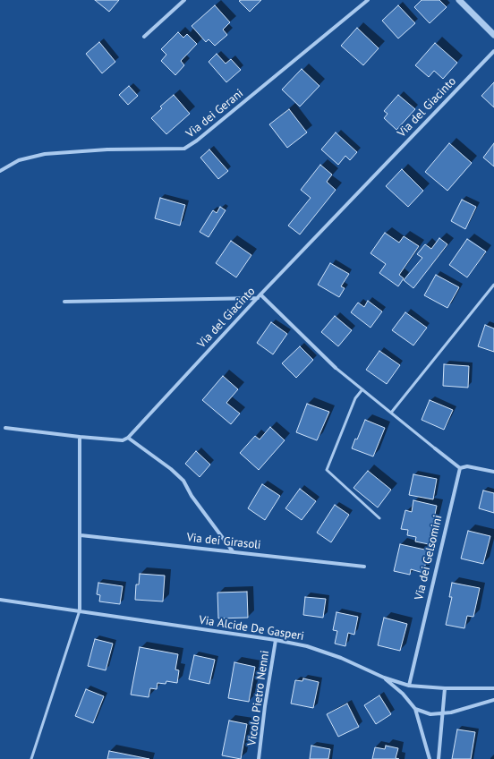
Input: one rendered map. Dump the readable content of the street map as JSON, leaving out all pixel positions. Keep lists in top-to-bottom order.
{
  "streets": {
    "street": [
      "Via del Giacinto",
      "Via dei Gerani",
      "Via dei Girasoli",
      "Via dei Gelsomini",
      "Via Alcide De Gasperi",
      "Vicolo Pietro Nenni"
    ]
  },
  "crossings": [
    ["Via dei Gelsomini", "Via Alcide De Gasperi"],
    ["Via Alcide De Gasperi", "Vicolo Pietro Nenni"]
  ]
}
